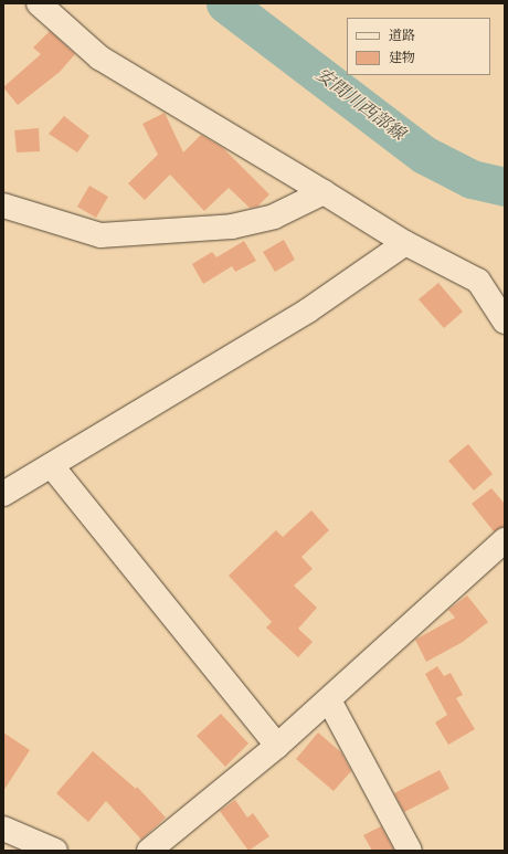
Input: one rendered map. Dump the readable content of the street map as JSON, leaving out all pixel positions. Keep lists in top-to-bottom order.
{
  "water": ["安間川西部線"],
  "legend": ["道路", "建物"]
}
